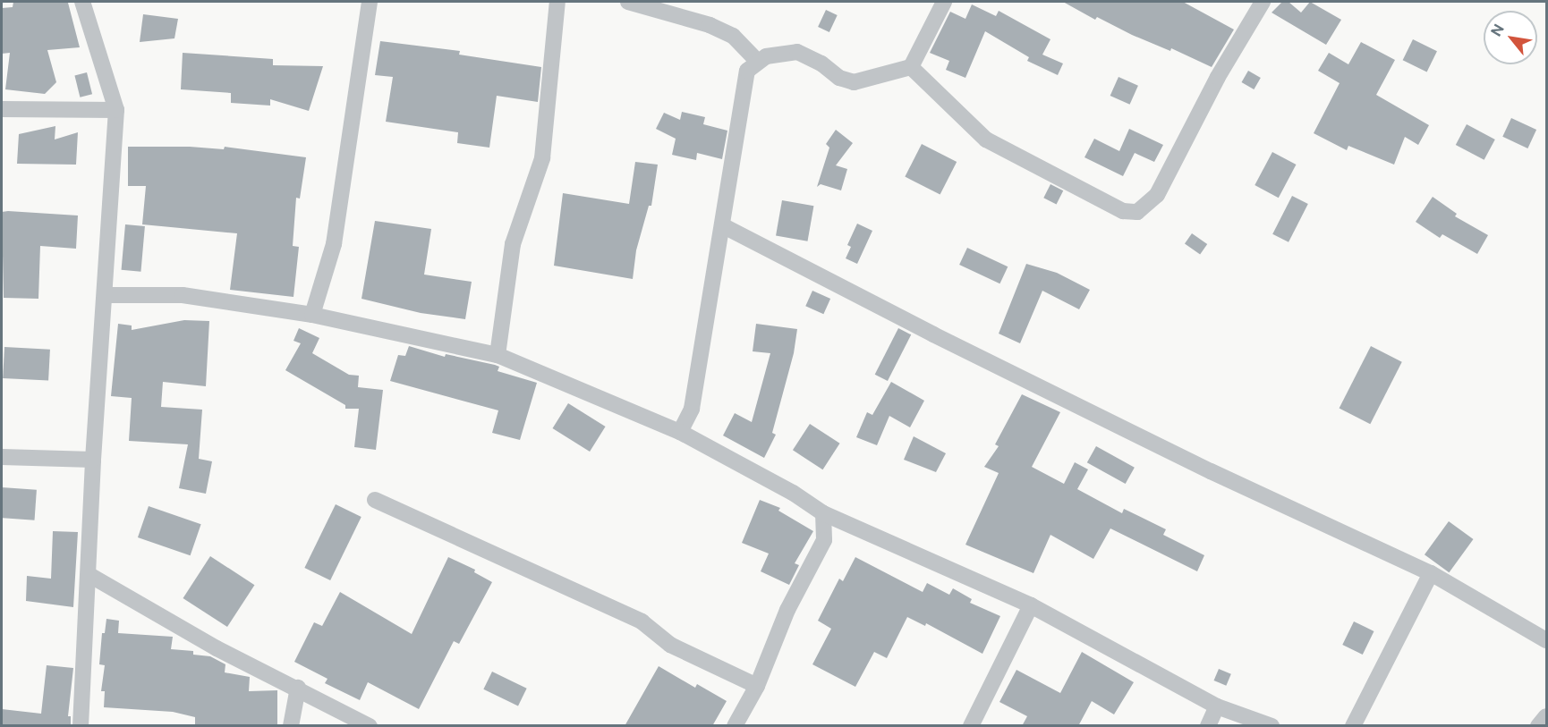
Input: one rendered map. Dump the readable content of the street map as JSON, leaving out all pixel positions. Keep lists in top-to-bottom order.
{
  "north": "top left"
}
